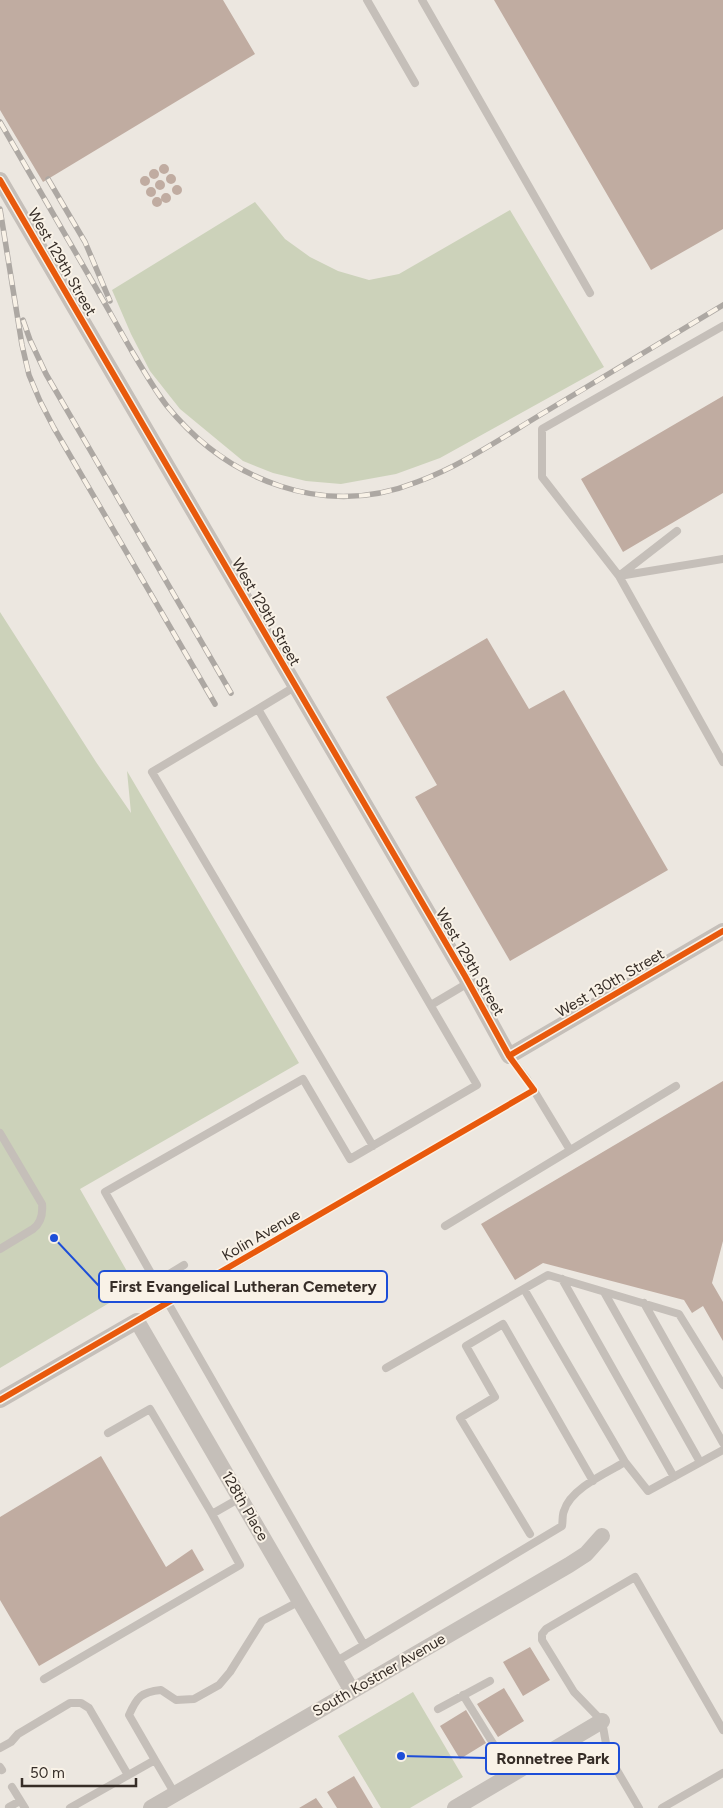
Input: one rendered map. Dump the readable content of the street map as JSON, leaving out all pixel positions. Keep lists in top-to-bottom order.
{
  "streets": {
    "street": [
      "West 129th Street",
      "West 130th Street",
      "Kolin Avenue",
      "128th Place",
      "South Kostner Avenue"
    ]
  },
  "crossings": [
    ["West 129th Street", "West 130th Street"],
    ["Kolin Avenue", "128th Place"],
    ["128th Place", "South Kostner Avenue"]
  ],
  "places": ["First Evangelical Lutheran Cemetery", "Ronnetree Park"],
  "scale_bar": "50 m"
}
